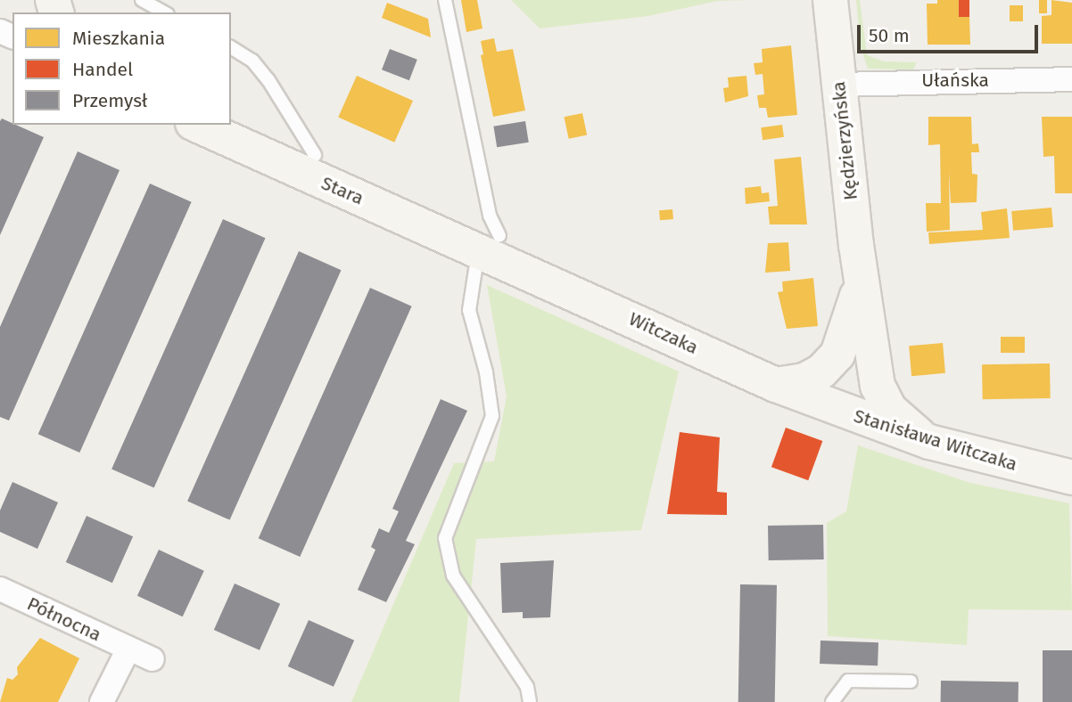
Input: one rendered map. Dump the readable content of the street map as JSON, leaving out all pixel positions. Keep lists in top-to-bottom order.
{
  "streets": {
    "street": [
      "Ułańska",
      "Kędzierzyńska",
      "Stara",
      "Witczaka",
      "Stanisława Witczaka",
      "Północna"
    ]
  },
  "crossings": [
    ["Ułańska", "Kędzierzyńska"],
    ["Kędzierzyńska", "Witczaka"],
    ["Kędzierzyńska", "Stanisława Witczaka"],
    ["Stara", "Witczaka"],
    ["Witczaka", "Stanisława Witczaka"]
  ],
  "legend": ["Mieszkania", "Handel", "Przemysł"],
  "scale_bar": "50 m"
}
